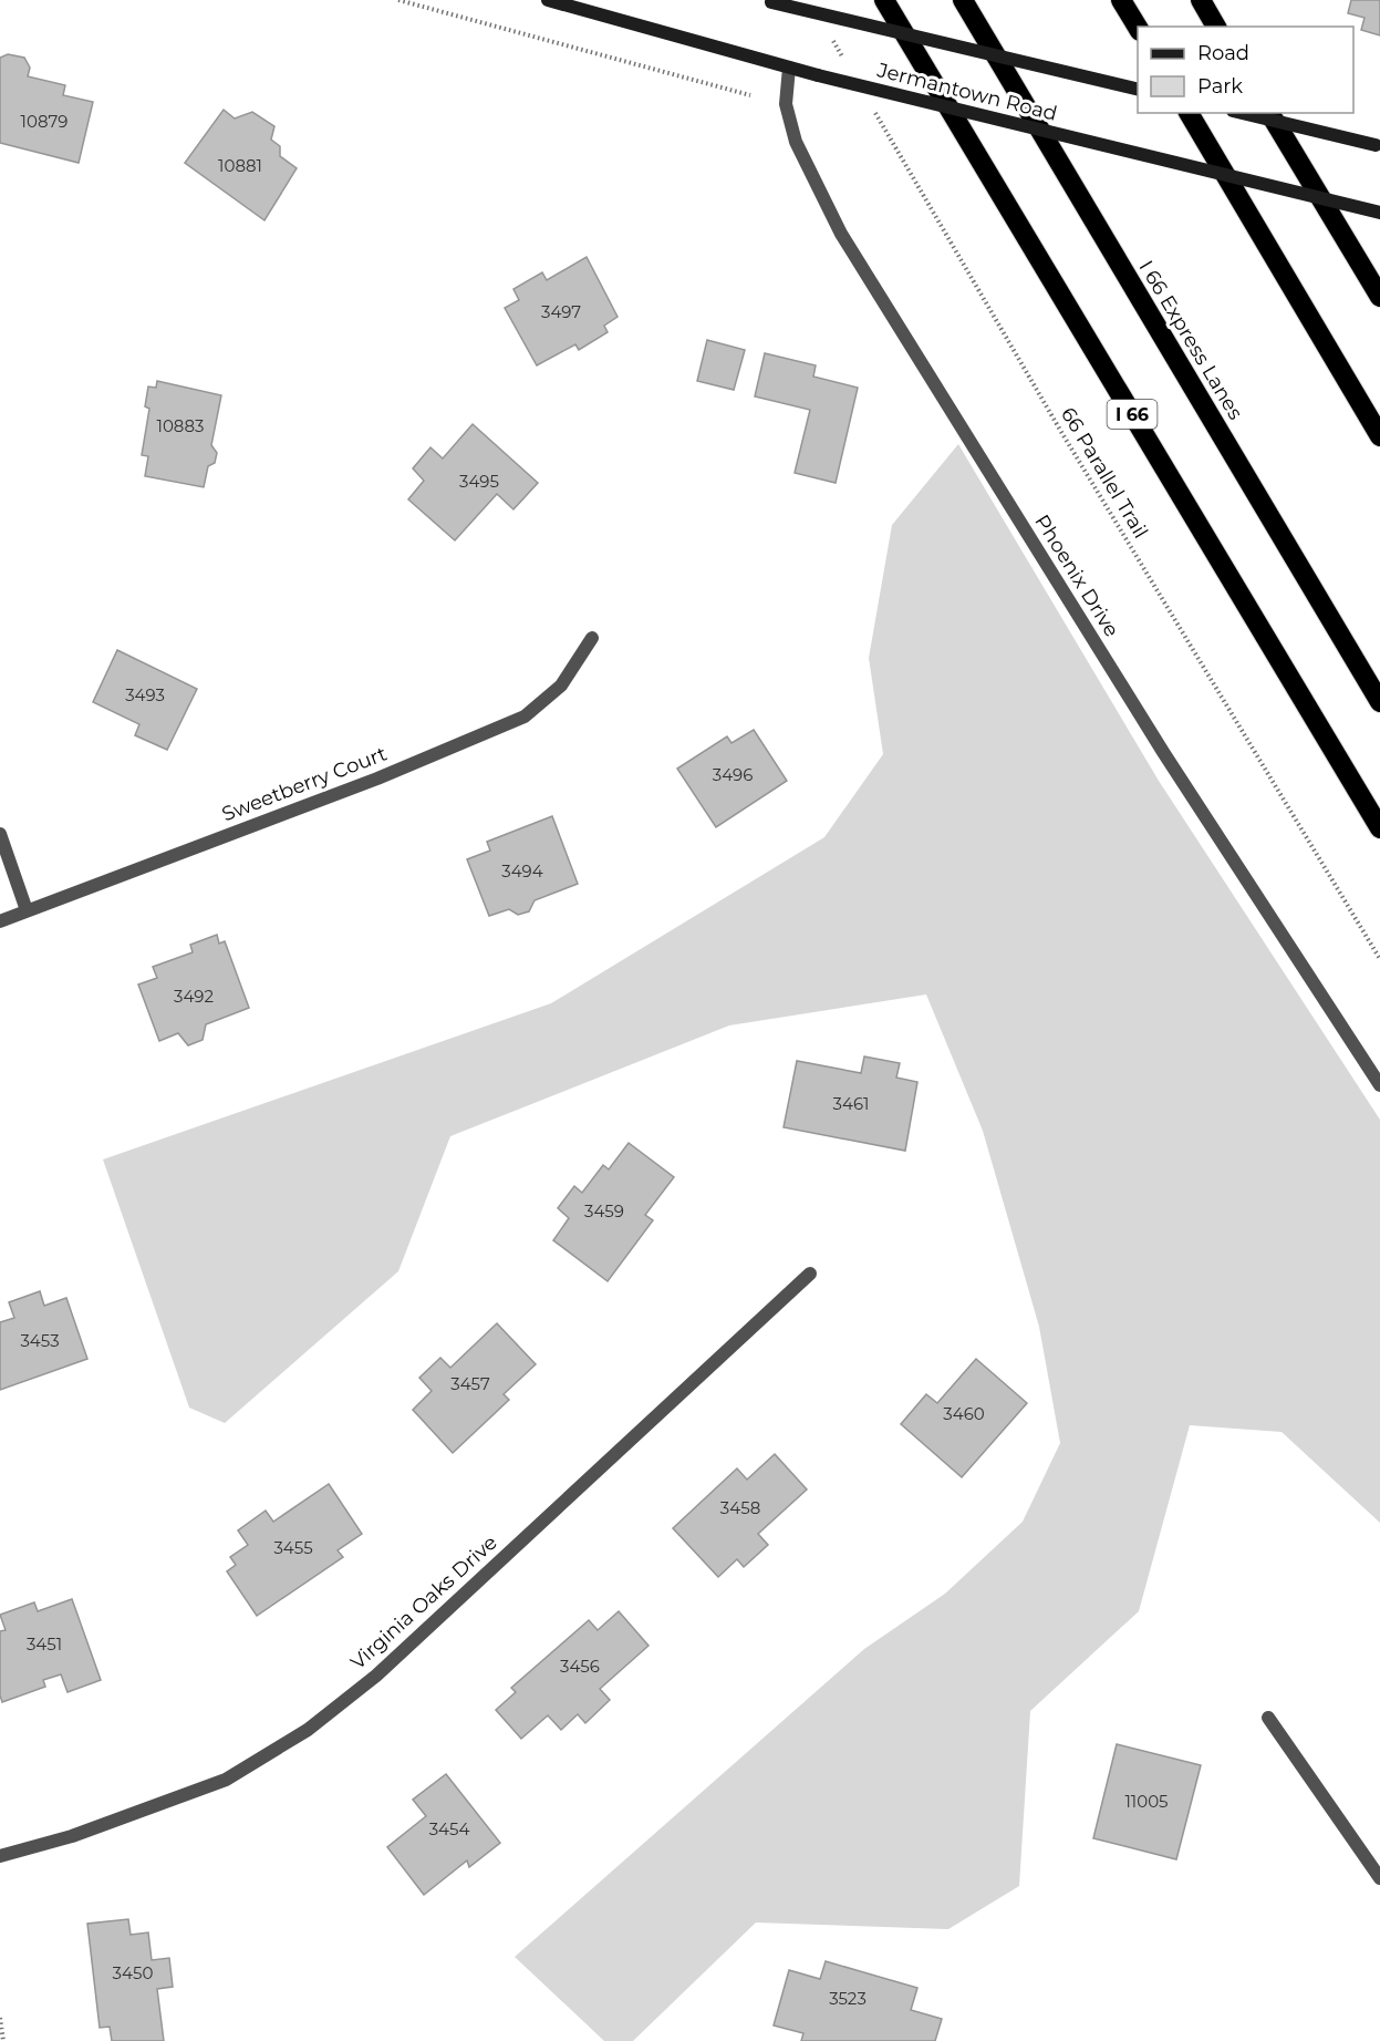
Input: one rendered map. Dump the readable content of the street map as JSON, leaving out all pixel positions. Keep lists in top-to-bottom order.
{
  "streets": {
    "highway": ["I 66 Express Lanes", "I 66"],
    "main road": ["Jermantown Road"],
    "street": ["Phoenix Drive", "Sweetberry Court", "Virginia Oaks Drive"],
    "path": ["66 Parallel Trail"]
  },
  "crossings": [
    ["Jermantown Road", "Phoenix Drive"]
  ],
  "house_numbers": [
    "10879",
    "10881",
    "3497",
    "10883",
    "3495",
    "3493",
    "3496",
    "3494",
    "3492",
    "3461",
    "3459",
    "3453",
    "3457",
    "3460",
    "3458",
    "3455",
    "3451",
    "3456",
    "11005",
    "3454",
    "3450",
    "3523"
  ],
  "legend": ["Road", "Park"]
}
